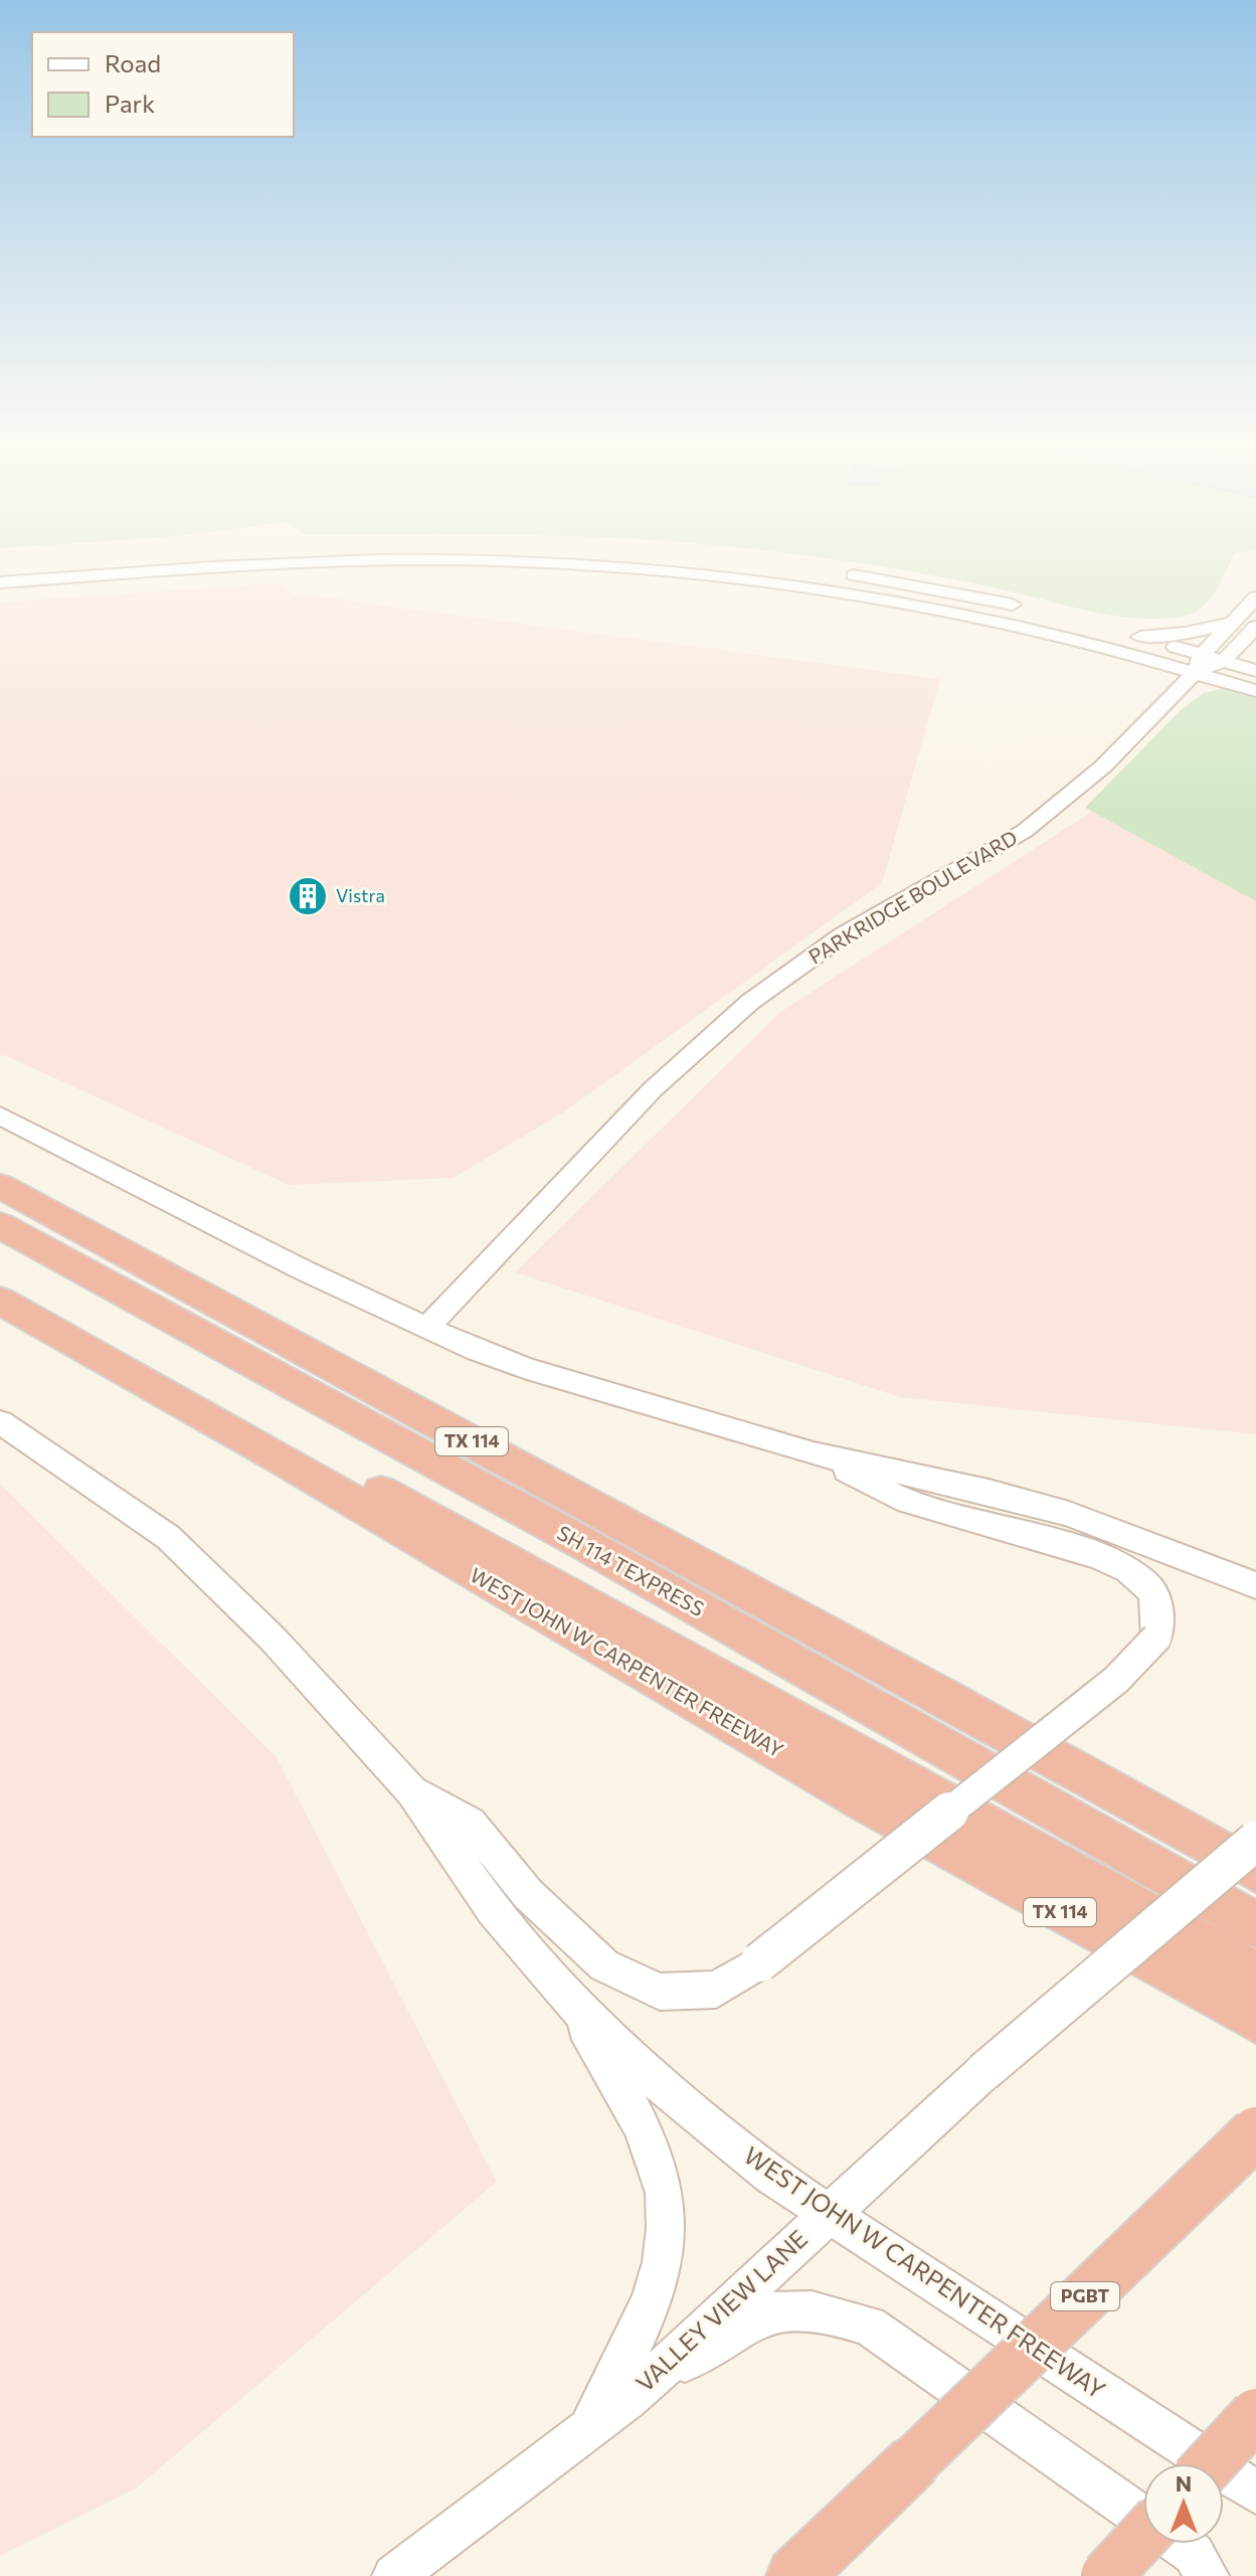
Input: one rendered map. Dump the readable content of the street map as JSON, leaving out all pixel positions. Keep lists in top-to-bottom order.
{
  "streets": {
    "highway": [
      "TX 114",
      "SH 114 TEXPRESS",
      "WEST JOHN W CARPENTER FREEWAY",
      "PGBT"
    ],
    "main road": ["PARKRIDGE BOULEVARD", "VALLEY VIEW LANE"]
  },
  "crossings": [
    ["WEST JOHN W CARPENTER FREEWAY", "VALLEY VIEW LANE"]
  ],
  "places": {
    "building": ["Vistra"]
  },
  "legend": ["Road", "Park"],
  "north": "top"
}
